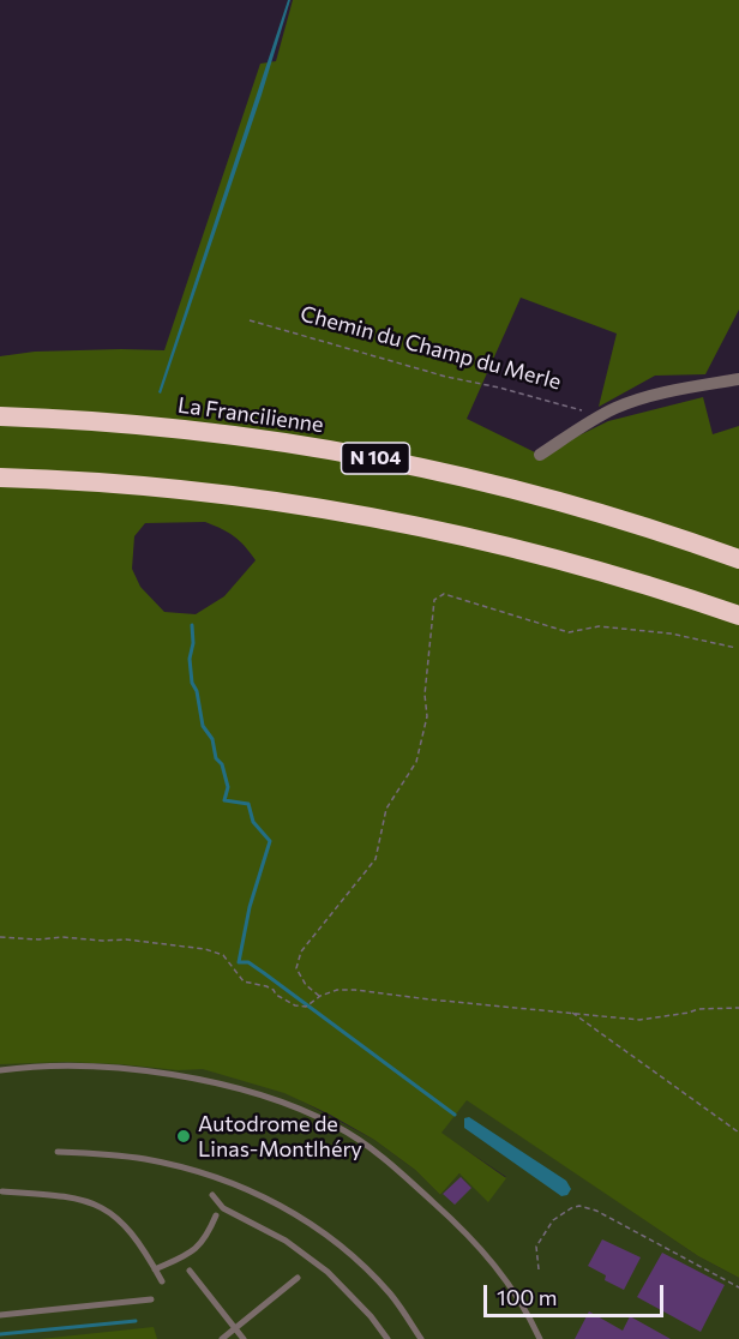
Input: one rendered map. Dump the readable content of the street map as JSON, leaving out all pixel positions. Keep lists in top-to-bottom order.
{
  "streets": {
    "highway": ["La Francilienne", "N 104"],
    "path": ["Chemin du Champ du Merle"]
  },
  "places": ["Autodrome de Linas-Montlhéry"],
  "scale_bar": "100 m"
}
